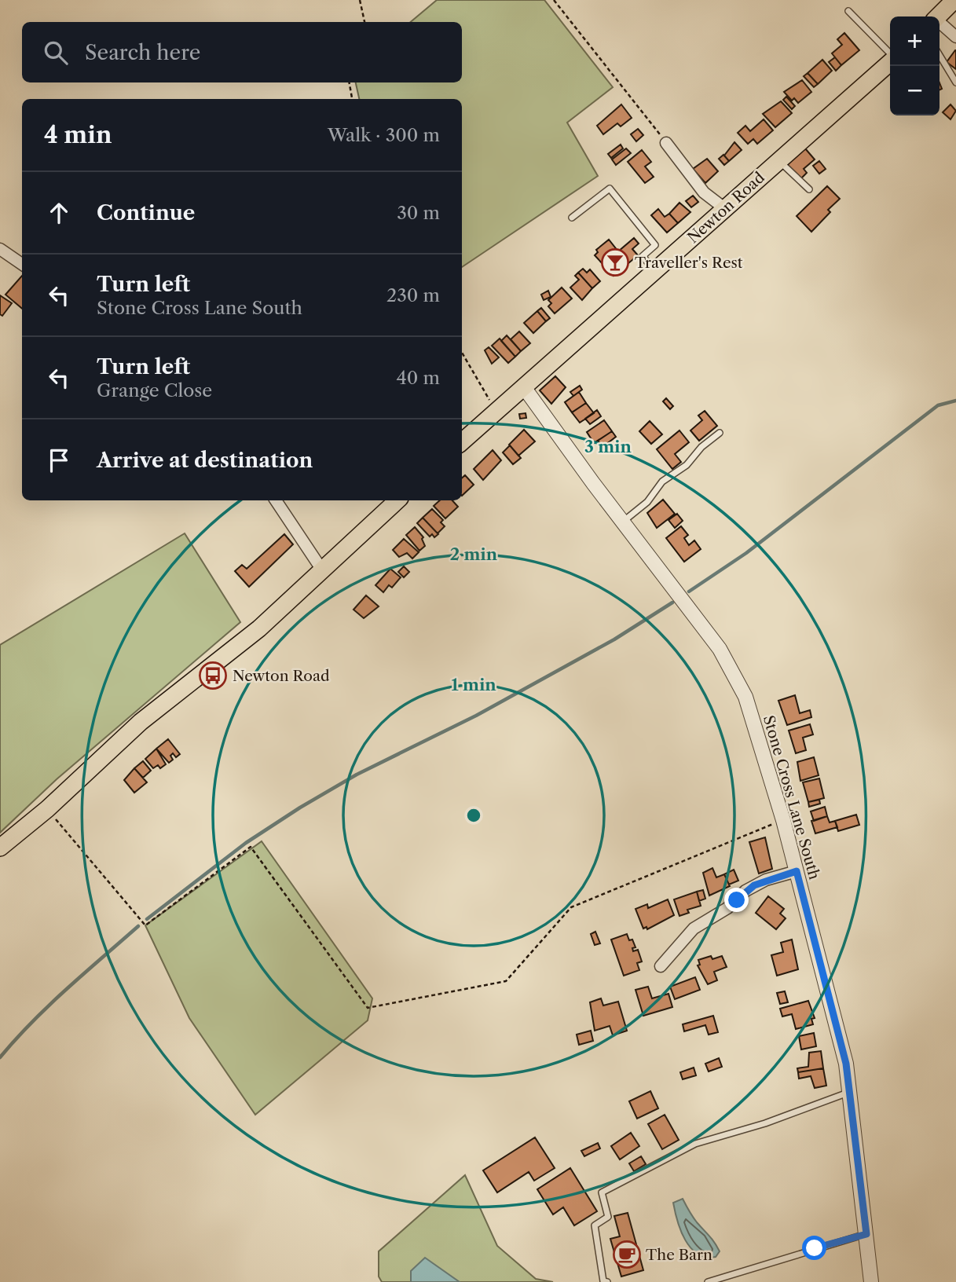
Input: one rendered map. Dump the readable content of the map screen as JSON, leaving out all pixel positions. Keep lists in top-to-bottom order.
{
  "streets": {
    "main road": ["Newton Road"],
    "street": ["Stone Cross Lane South"]
  },
  "crossings": [
    ["Newton Road", "Stone Cross Lane South"]
  ],
  "places": {
    "bar": ["Traveller's Rest"],
    "bus stop": ["Newton Road"],
    "cafe": ["The Barn"]
  },
  "page": {
    "map_buttons": ["+", "−"],
    "search": "Search here",
    "heading": ["4 min", "Walk · 300 m"],
    "list": [
      ["Continue", "30 m"],
      ["Turn left", "Stone Cross Lane South", "230 m"],
      ["Turn left", "Grange Close", "40 m"],
      "Arrive at destination"
    ]
  },
  "rings": ["3 min", "2 min", "1 min"]
}
